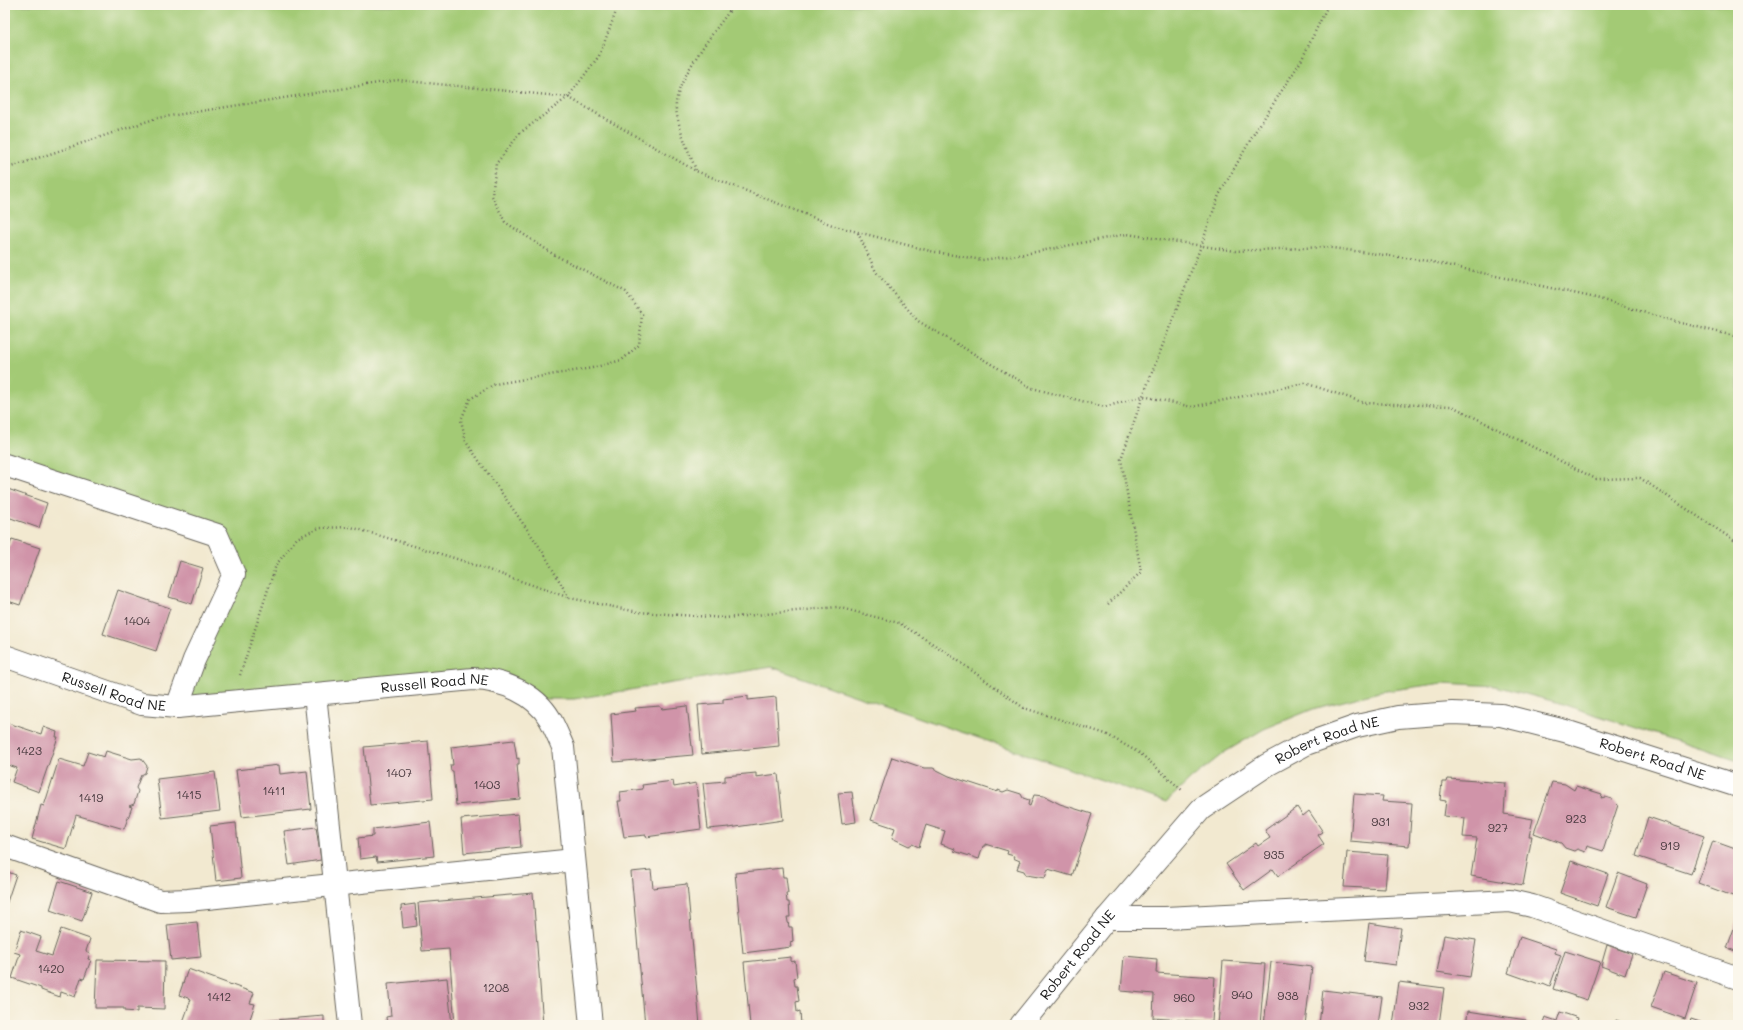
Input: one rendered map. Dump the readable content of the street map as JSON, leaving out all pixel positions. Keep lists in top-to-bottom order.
{
  "streets": {
    "street": ["Russell Road NE", "Robert Road NE"]
  },
  "house_numbers": [
    "1404",
    "1423",
    "1407",
    "1403",
    "1411",
    "1415",
    "1419",
    "923",
    "931",
    "927",
    "919",
    "935",
    "1420",
    "1208",
    "940",
    "938",
    "1412",
    "960",
    "932"
  ]
}
